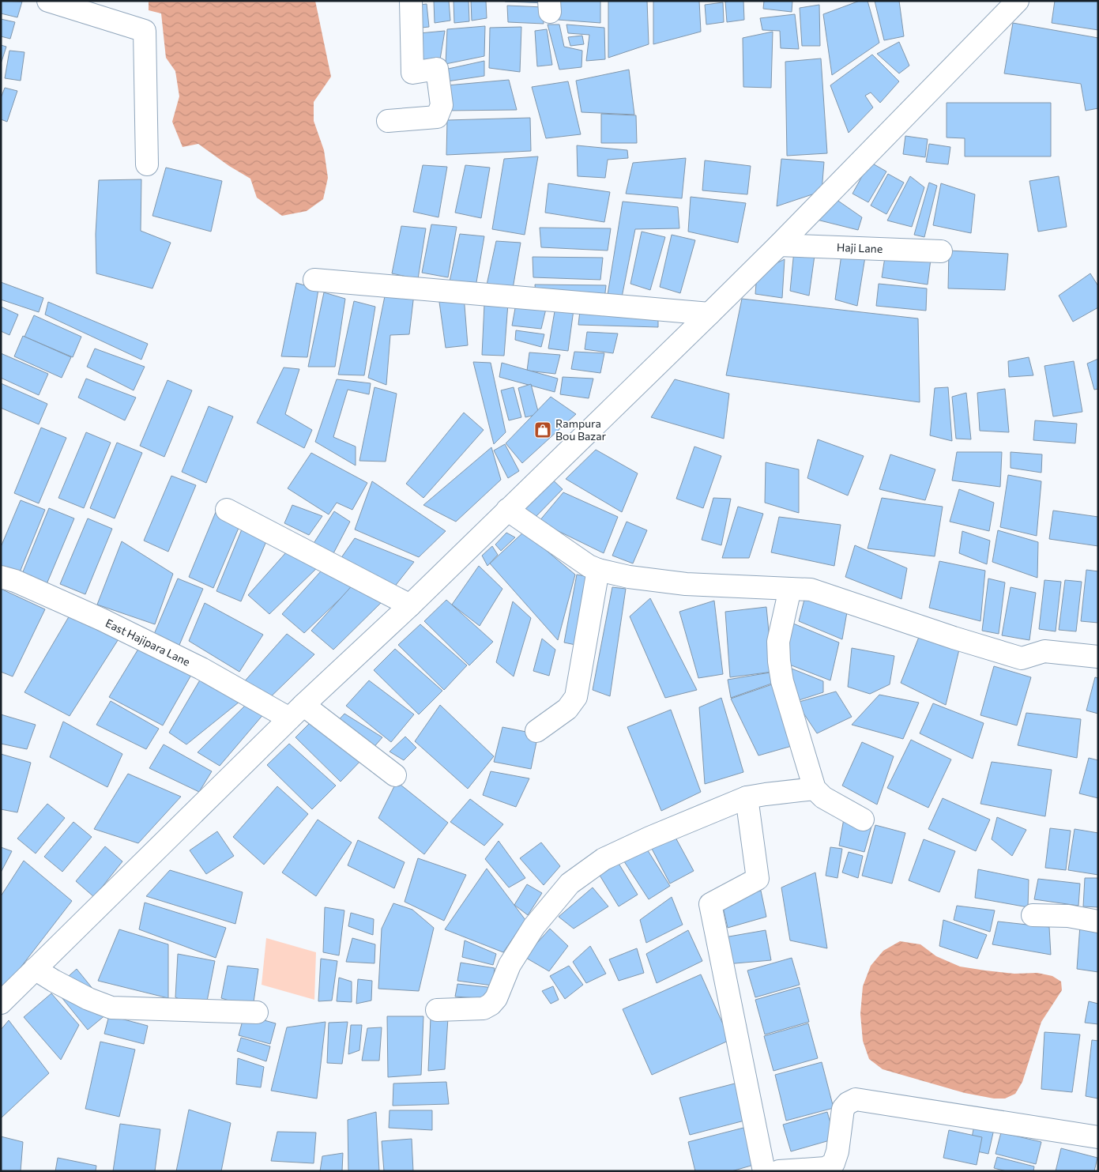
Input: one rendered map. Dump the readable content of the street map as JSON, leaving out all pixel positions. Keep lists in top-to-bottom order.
{
  "streets": {
    "street": ["Haji Lane", "East Hajipara Lane"]
  },
  "places": {
    "shop": ["Rampura Bou Bazar"]
  }
}
